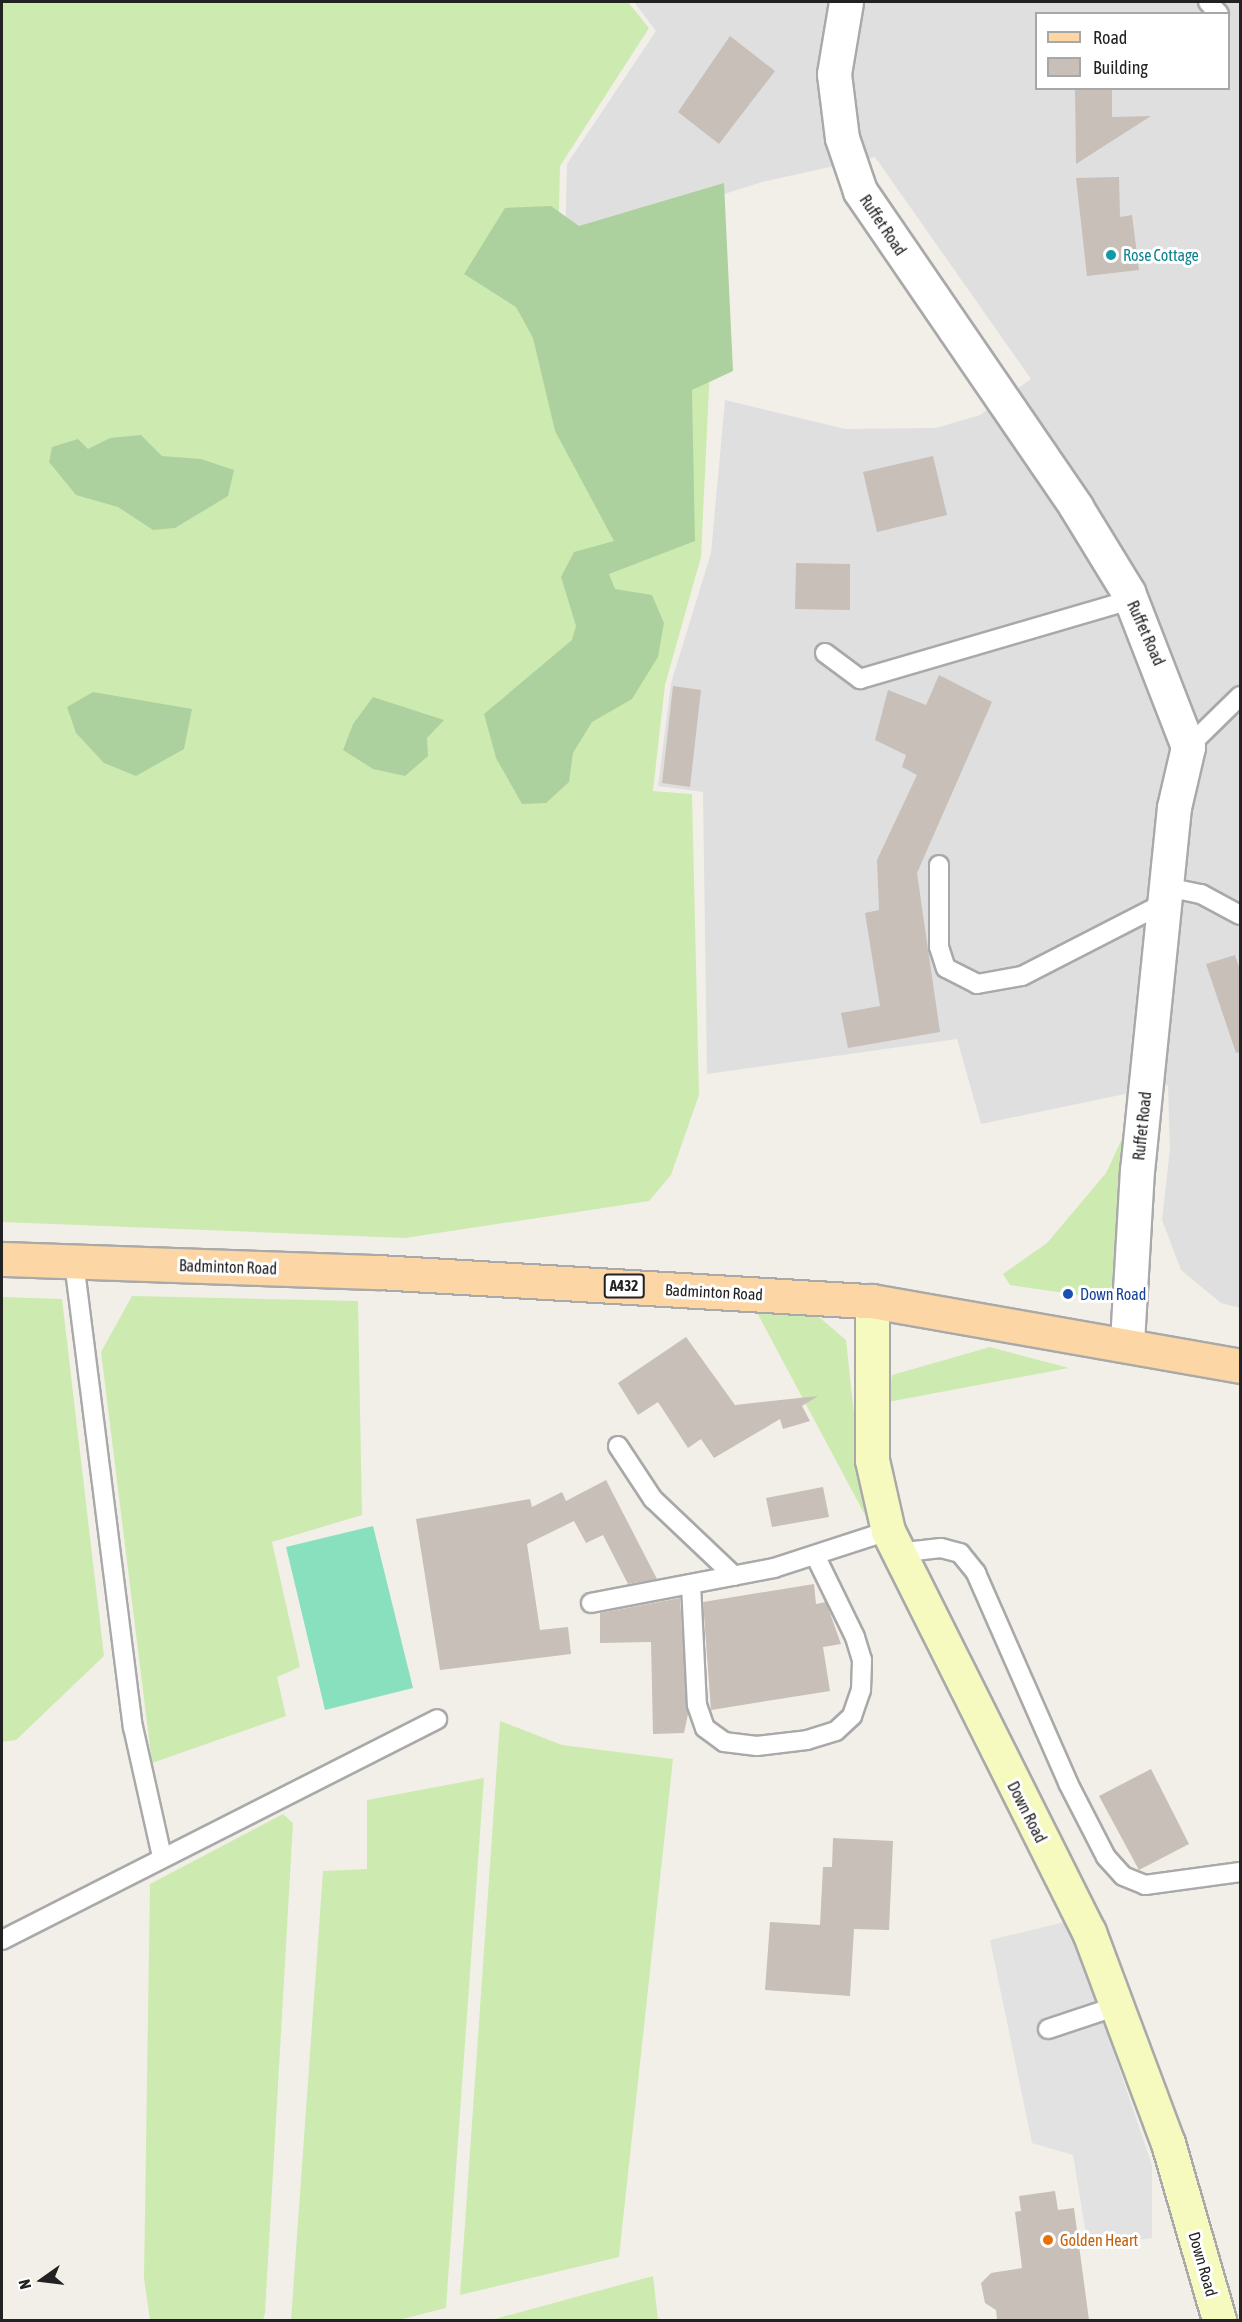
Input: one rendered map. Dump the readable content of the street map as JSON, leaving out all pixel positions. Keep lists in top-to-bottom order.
{
  "streets": {
    "main road": ["Badminton Road", "A432"],
    "street": ["Ruffet Road", "Down Road"]
  },
  "crossings": [
    ["Ruffet Road", "Badminton Road"],
    ["Badminton Road", "Down Road"]
  ],
  "places": ["Rose Cottage", "Down Road", "Golden Heart"],
  "legend": ["Road", "Building"],
  "north": "left"
}
